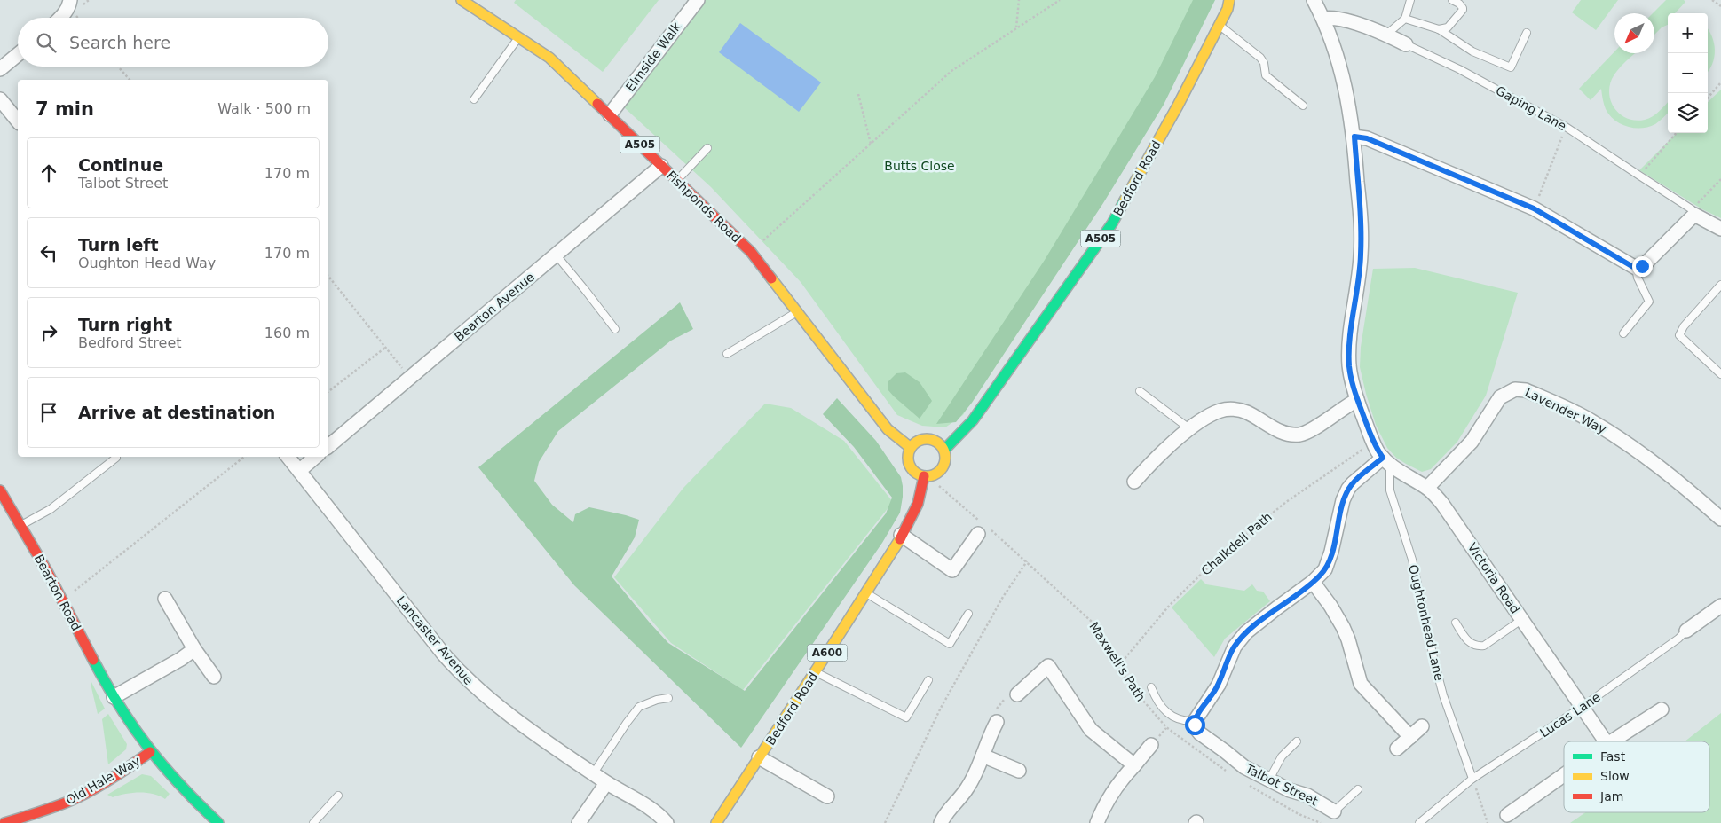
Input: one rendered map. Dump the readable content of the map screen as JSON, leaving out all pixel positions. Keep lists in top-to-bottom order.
{
  "streets": {
    "main road": [
      "A505",
      "Bedford Road",
      "Fishponds Road",
      "Bearton Road",
      "A600",
      "Old Hale Way"
    ],
    "street": [
      "Elmside Walk",
      "Gaping Lane",
      "Bearton Avenue",
      "Lavender Way",
      "Victoria Road",
      "Lancaster Avenue",
      "Lucas Lane",
      "Talbot Street"
    ],
    "lane": ["Oughtonhead Lane"],
    "path": ["Chalkdell Path", "Maxwell's Path"]
  },
  "crossings": [
    ["Elmside Walk", "Fishponds Road"],
    ["Bedford Road", "Fishponds Road"],
    ["Bedford Road", "Maxwell's Path"],
    ["Fishponds Road", "Bearton Avenue"],
    ["Fishponds Road", "Maxwell's Path"],
    ["Lavender Way", "Victoria Road"],
    ["Chalkdell Path", "Maxwell's Path"],
    ["Victoria Road", "Oughtonhead Lane"],
    ["Victoria Road", "Lucas Lane"],
    ["Bearton Road", "Old Hale Way"],
    ["Oughtonhead Lane", "Lucas Lane"]
  ],
  "parks": ["Butts Close"],
  "legend": ["Fast", "Slow", "Jam"],
  "north": "bottom left",
  "page": {
    "map_buttons": ["+", "−"],
    "search": "Search here",
    "heading": ["7 min", "Walk · 500 m"],
    "list": [
      ["Continue", "Talbot Street", "170 m"],
      ["Turn left", "Oughton Head Way", "170 m"],
      ["Turn right", "Bedford Street", "160 m"],
      "Arrive at destination"
    ]
  }
}
